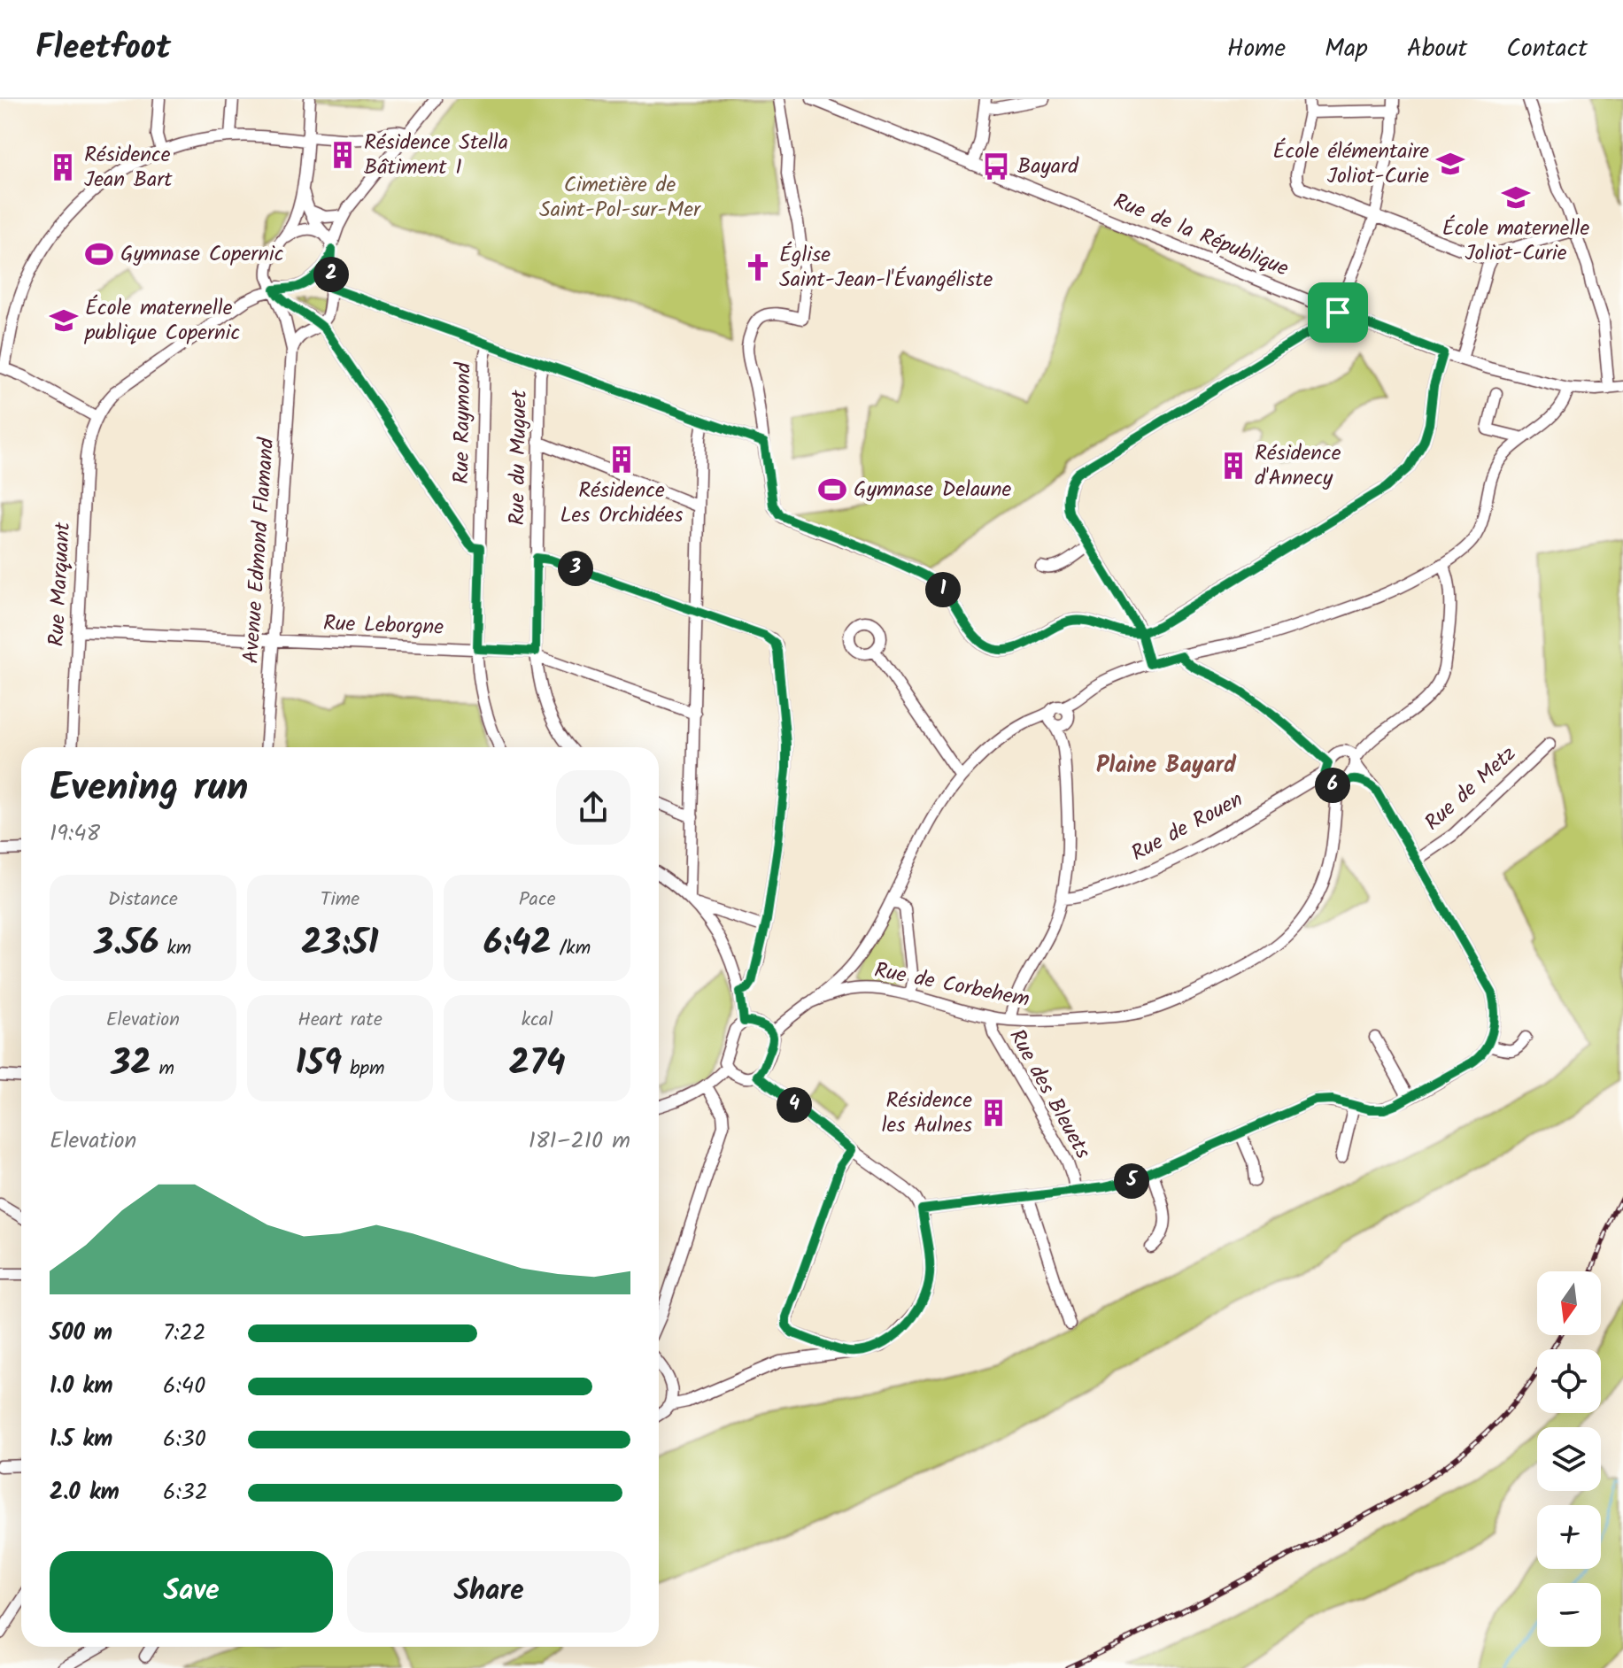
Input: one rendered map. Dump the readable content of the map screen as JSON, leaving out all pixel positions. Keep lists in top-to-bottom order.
{
  "streets": {
    "street": [
      "Rue de la République",
      "Rue Raymond",
      "Rue du Muguet",
      "Avenue Edmond Flamand",
      "Rue Marquant",
      "Rue Leborgne",
      "Rue de Metz",
      "Rue de Rouen",
      "Rue de Corbehem",
      "Rue des Bleuets"
    ]
  },
  "crossings": [
    ["Rue Raymond", "Rue Leborgne"],
    ["Rue du Muguet", "Rue Leborgne"],
    ["Avenue Edmond Flamand", "Rue Leborgne"],
    ["Rue Marquant", "Rue Leborgne"],
    ["Rue de Rouen", "Rue de Corbehem"],
    ["Rue de Corbehem", "Rue des Bleuets"]
  ],
  "districts": ["Plaine Bayard"],
  "parks": ["Cimetière de Saint-Pol-sur-Mer"],
  "places": {
    "building": [
      "Résidence Stella Bâtiment 1",
      "Résidence Jean Bart",
      "Résidence Les Orchidées",
      "Résidence d'Annecy",
      "Résidence les Aulnes"
    ],
    "school or university": ["École élémentaire Joliot-Curie", "École maternelle Joliot-Curie", "École maternelle publique Copernic"],
    "bus stop": ["Bayard"],
    "sports": ["Gymnase Copernic", "Gymnase Delaune"],
    "church": ["Église Saint-Jean-l'Évangéliste"]
  },
  "north": "bottom",
  "page": {
    "header": "Fleetfoot",
    "nav": [
      "Home",
      "Map",
      "About",
      "Contact"
    ],
    "pins": [
      "2",
      "3",
      "1",
      "6",
      "4",
      "5"
    ],
    "heading": ["Evening run", "19:48"],
    "stats": [
      ["Distance", "3.56 km"],
      ["Time", "23:51"],
      ["Pace", "6:42 /km"],
      ["Elevation", "32 m"],
      ["Heart rate", "159 bpm"],
      ["kcal", "274"]
    ],
    "chart": ["Elevation", "181–210 m"],
    "map_buttons": ["+", "−"],
    "list": [
      {
        "name": "500 m",
        "note": "7:22"
      },
      {
        "name": "1.0 km",
        "note": "6:40"
      },
      {
        "name": "1.5 km",
        "note": "6:30"
      },
      {
        "name": "2.0 km",
        "note": "6:32"
      }
    ],
    "buttons": ["Save", "Share"]
  }
}
